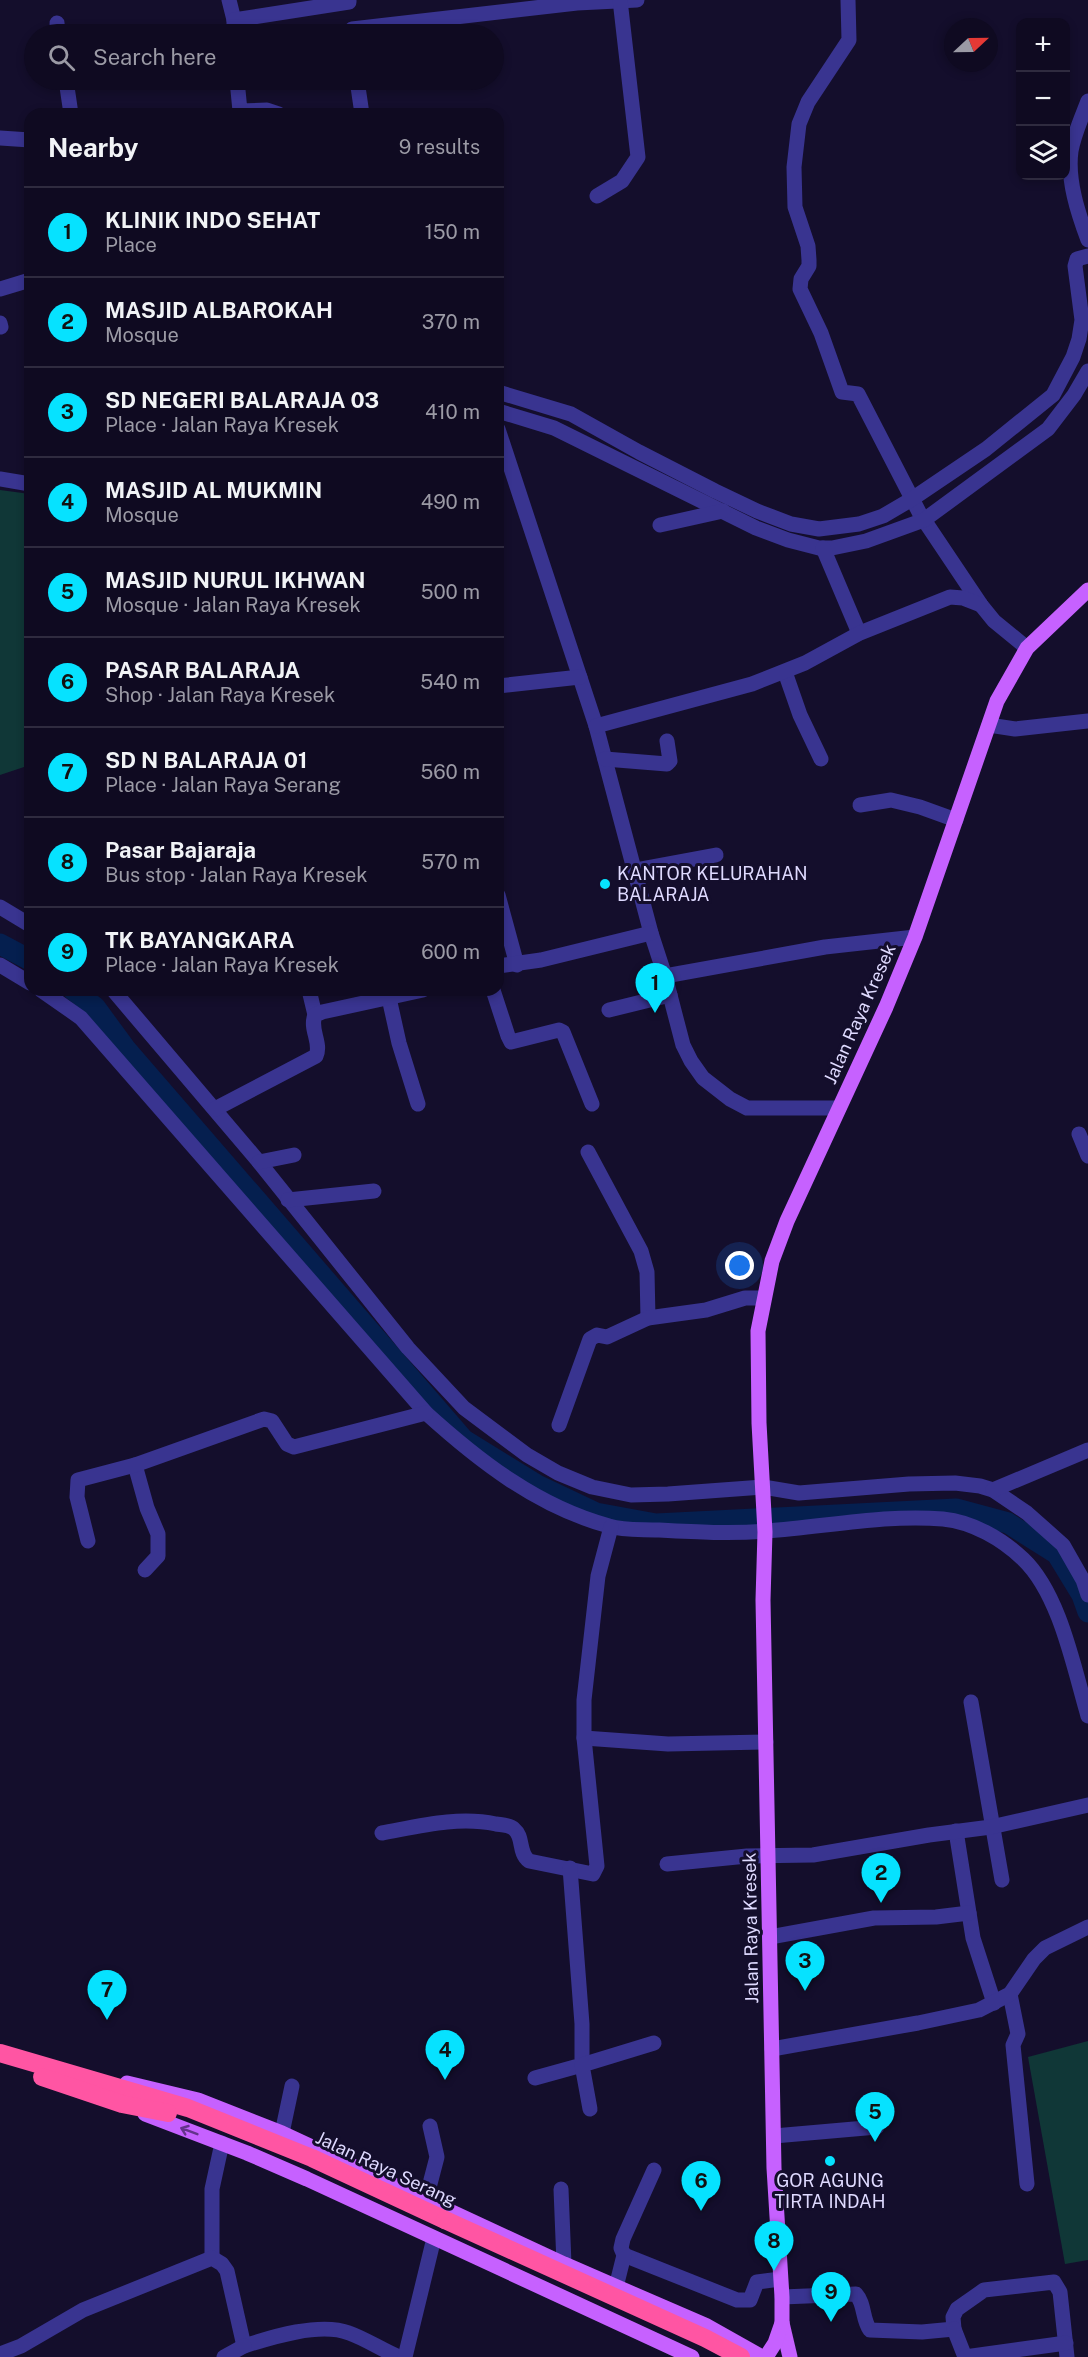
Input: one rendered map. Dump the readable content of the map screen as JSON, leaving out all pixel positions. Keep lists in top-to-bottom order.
{
  "streets": {
    "highway": ["Jalan Raya Serang"],
    "main road": ["Jalan Raya Kresek"]
  },
  "places": ["KANTOR KELURAHAN BALARAJA", "GOR AGUNG TIRTA INDAH"],
  "north": "right",
  "page": {
    "map_buttons": ["+", "−"],
    "search": "Search here",
    "heading": ["Nearby", "9 results"],
    "list": [
      {
        "mark": "1",
        "name": "KLINIK INDO SEHAT",
        "note": "Place",
        "value": "150 m"
      },
      {
        "mark": "2",
        "name": "MASJID ALBAROKAH",
        "note": "Mosque",
        "value": "370 m"
      },
      {
        "mark": "3",
        "name": "SD NEGERI BALARAJA 03",
        "note": "Place · Jalan Raya Kresek",
        "value": "410 m"
      },
      {
        "mark": "4",
        "name": "MASJID AL MUKMIN",
        "note": "Mosque",
        "value": "490 m"
      },
      {
        "mark": "5",
        "name": "MASJID NURUL IKHWAN",
        "note": "Mosque · Jalan Raya Kresek",
        "value": "500 m"
      },
      {
        "mark": "6",
        "name": "PASAR BALARAJA",
        "note": "Shop · Jalan Raya Kresek",
        "value": "540 m"
      },
      {
        "mark": "7",
        "name": "SD N BALARAJA 01",
        "note": "Place · Jalan Raya Serang",
        "value": "560 m"
      },
      {
        "mark": "8",
        "name": "Pasar Bajaraja",
        "note": "Bus stop · Jalan Raya Kresek",
        "value": "570 m"
      },
      {
        "mark": "9",
        "name": "TK BAYANGKARA",
        "note": "Place · Jalan Raya Kresek",
        "value": "600 m"
      }
    ],
    "pins": [
      "1",
      "2",
      "3",
      "7",
      "4",
      "5",
      "6",
      "8",
      "9"
    ]
  }
}
